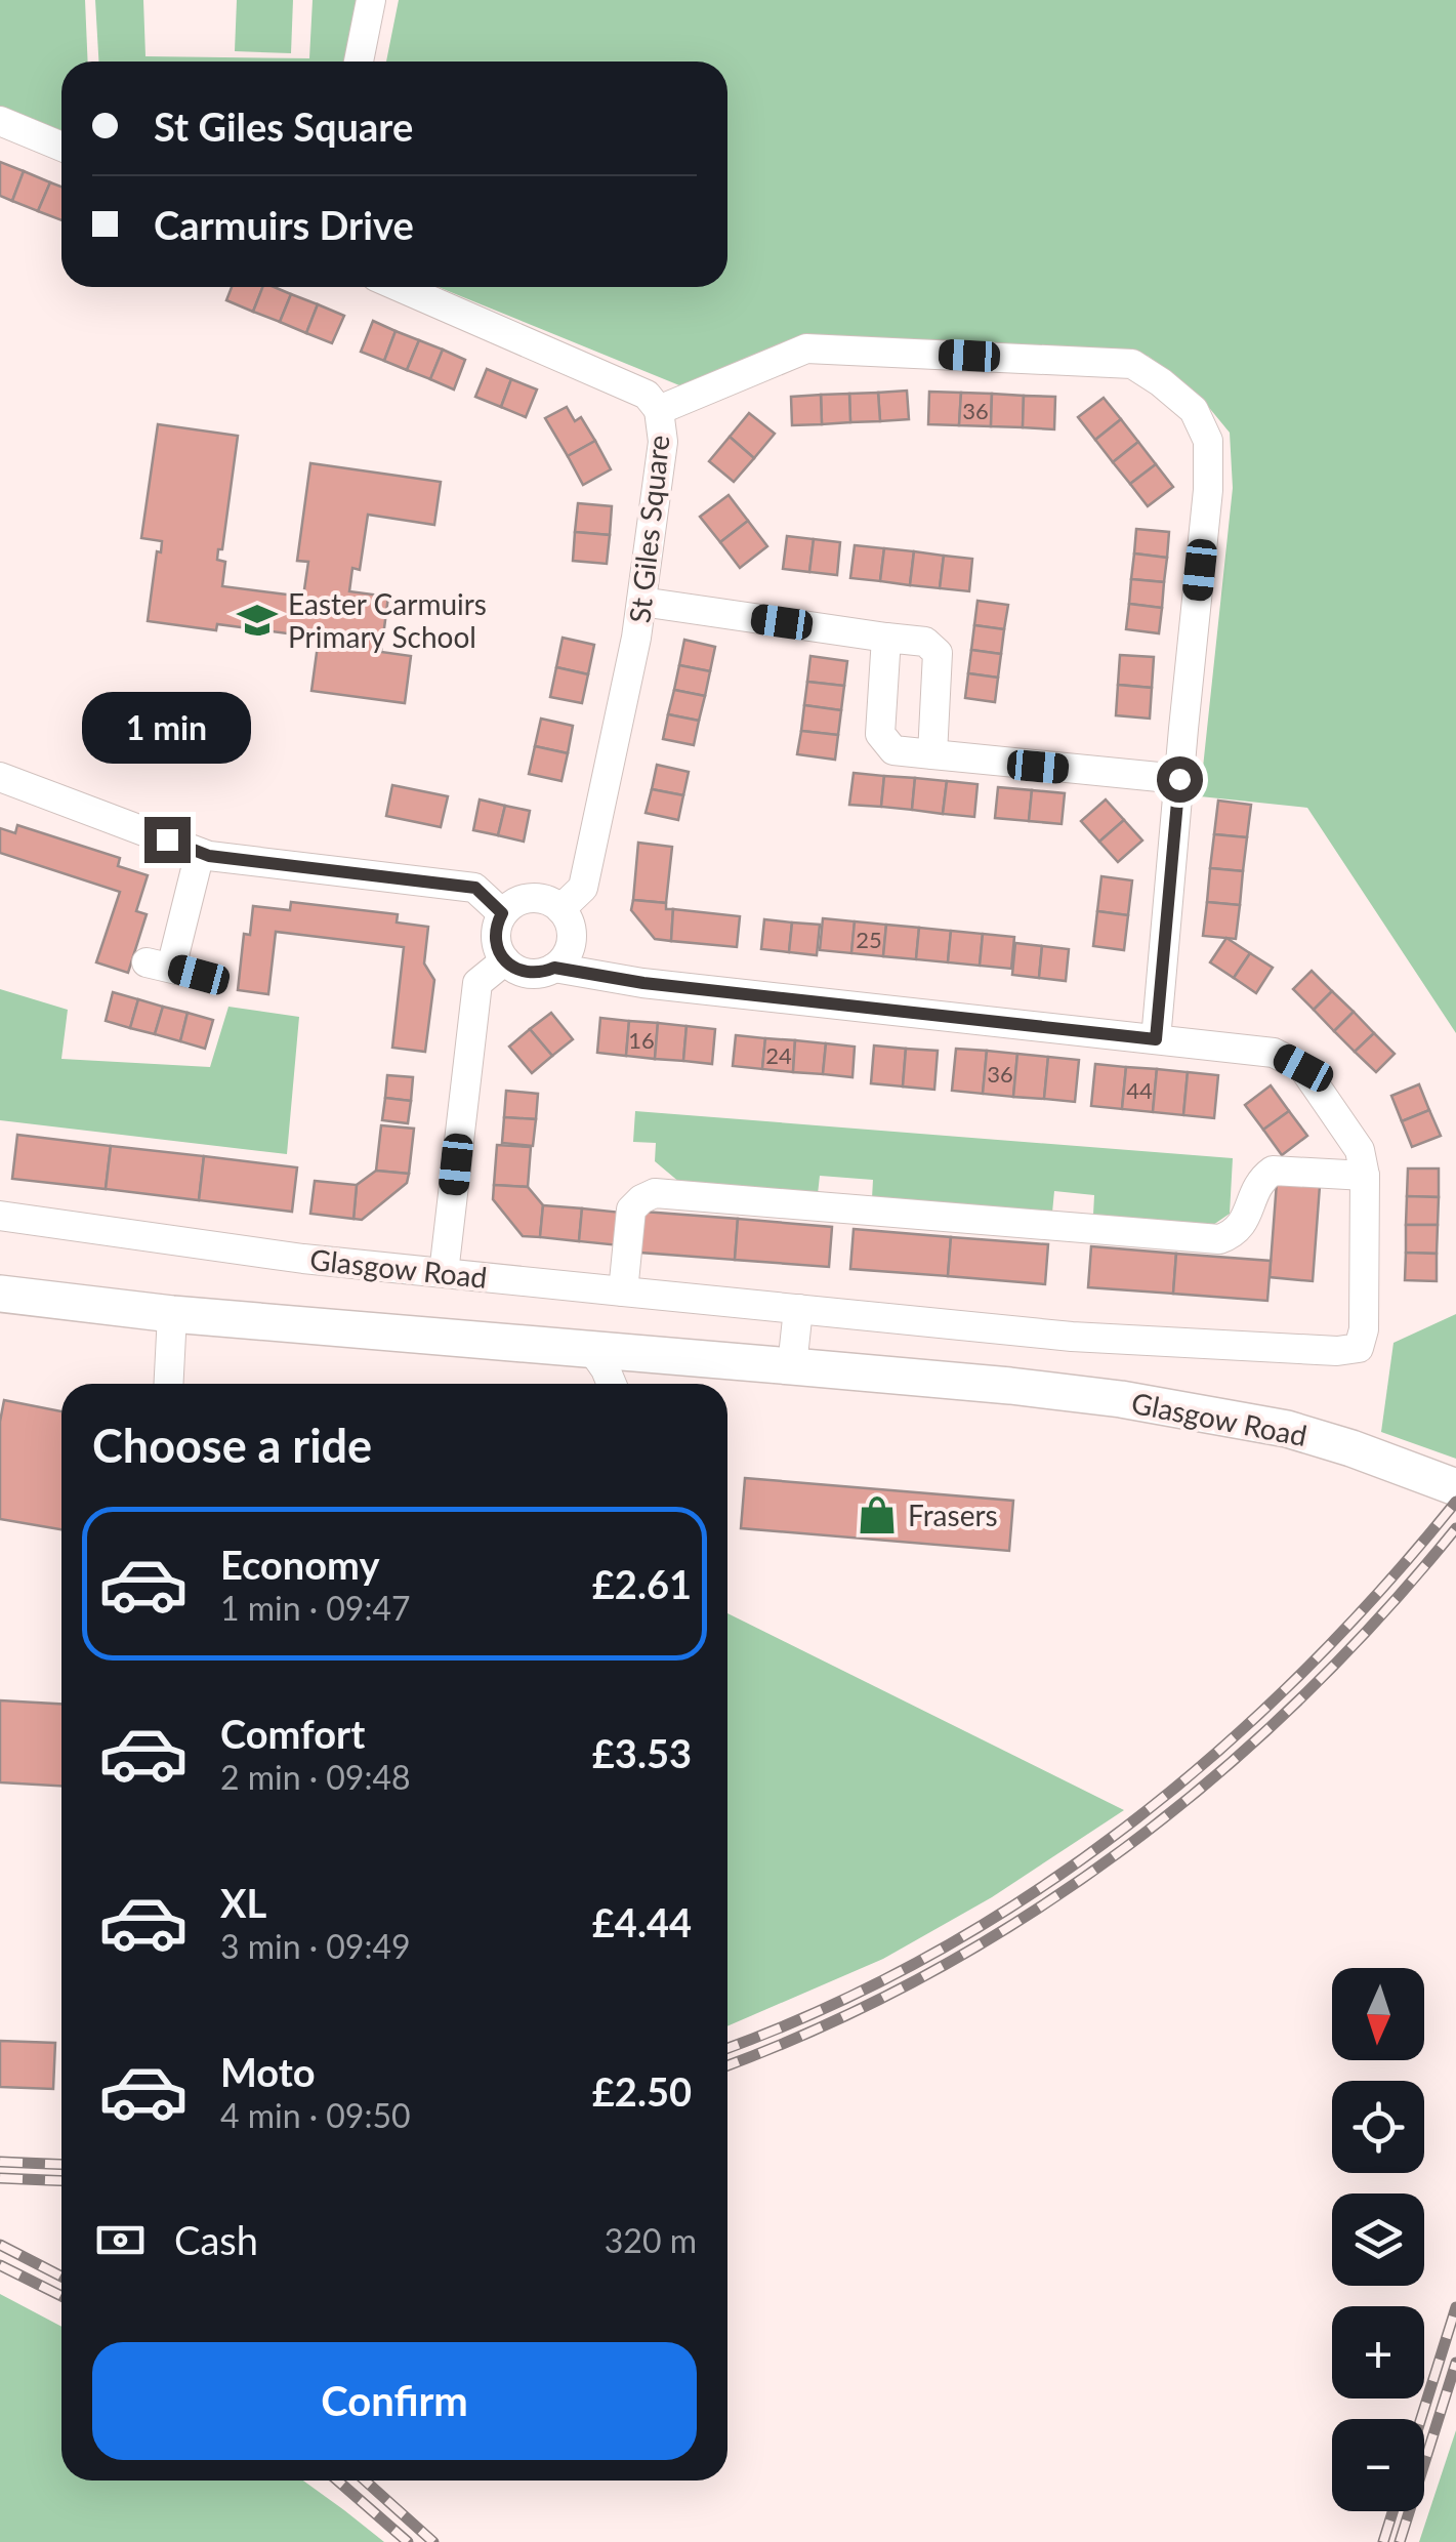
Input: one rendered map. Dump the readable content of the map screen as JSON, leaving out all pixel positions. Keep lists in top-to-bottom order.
{
  "streets": {
    "main road": ["Glasgow Road"],
    "street": ["St Giles Square"]
  },
  "places": {
    "school or university": ["Easter Carmuirs Primary School"],
    "shop": ["Frasers"]
  },
  "house_numbers": [
    "36",
    "25",
    "16",
    "24",
    "36",
    "44"
  ],
  "north": "bottom",
  "page": {
    "banner": ["St Giles Square", "Carmuirs Drive"],
    "bubble": "1 min",
    "heading": "Choose a ride",
    "list": [
      {
        "name": "Economy",
        "note": "1 min · 09:47",
        "value": "£2.61"
      },
      {
        "name": "Comfort",
        "note": "2 min · 09:48",
        "value": "£3.53"
      },
      {
        "name": "XL",
        "note": "3 min · 09:49",
        "value": "£4.44"
      },
      {
        "name": "Moto",
        "note": "4 min · 09:50",
        "value": "£2.50"
      }
    ],
    "map_buttons": ["+", "−"],
    "pay": ["Cash", "320 m"],
    "buttons": "Confirm"
  }
}
